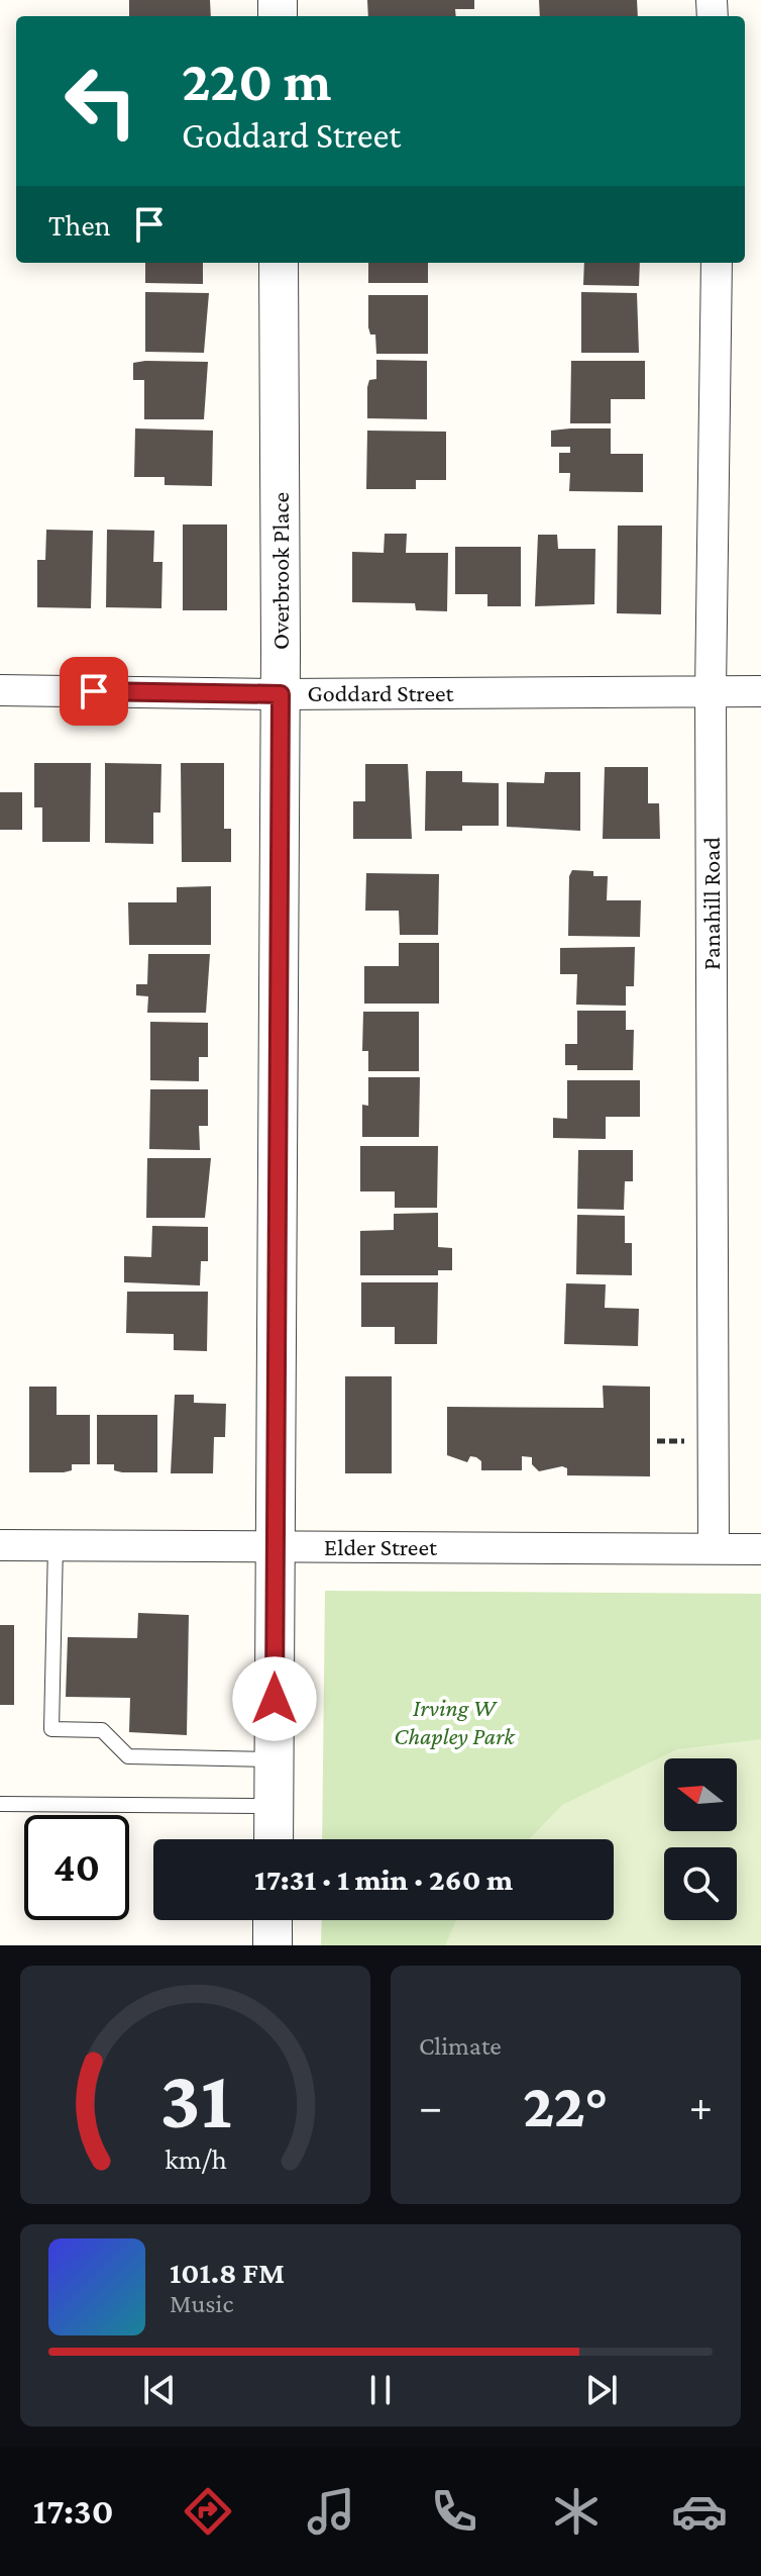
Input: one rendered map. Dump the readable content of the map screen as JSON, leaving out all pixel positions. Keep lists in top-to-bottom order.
{
  "streets": {
    "street": [
      "Overbrook Place",
      "Goddard Street",
      "Panahill Road",
      "Elder Street"
    ]
  },
  "crossings": [
    ["Overbrook Place", "Goddard Street"],
    ["Overbrook Place", "Elder Street"],
    ["Goddard Street", "Panahill Road"],
    ["Panahill Road", "Elder Street"]
  ],
  "parks": ["Irving W Chapley Park"],
  "north": "left",
  "page": {
    "turn": ["220 m", "Goddard Street"],
    "then": "Then",
    "limit": "40",
    "trip": "17:31 · 1 min · 260 m",
    "tile": "Climate",
    "heat": ["−", "22°", "+"],
    "song": ["101.8 FM", "Music"],
    "tabs": "17:30",
    "gauge": ["31", "km/h"]
  }
}
